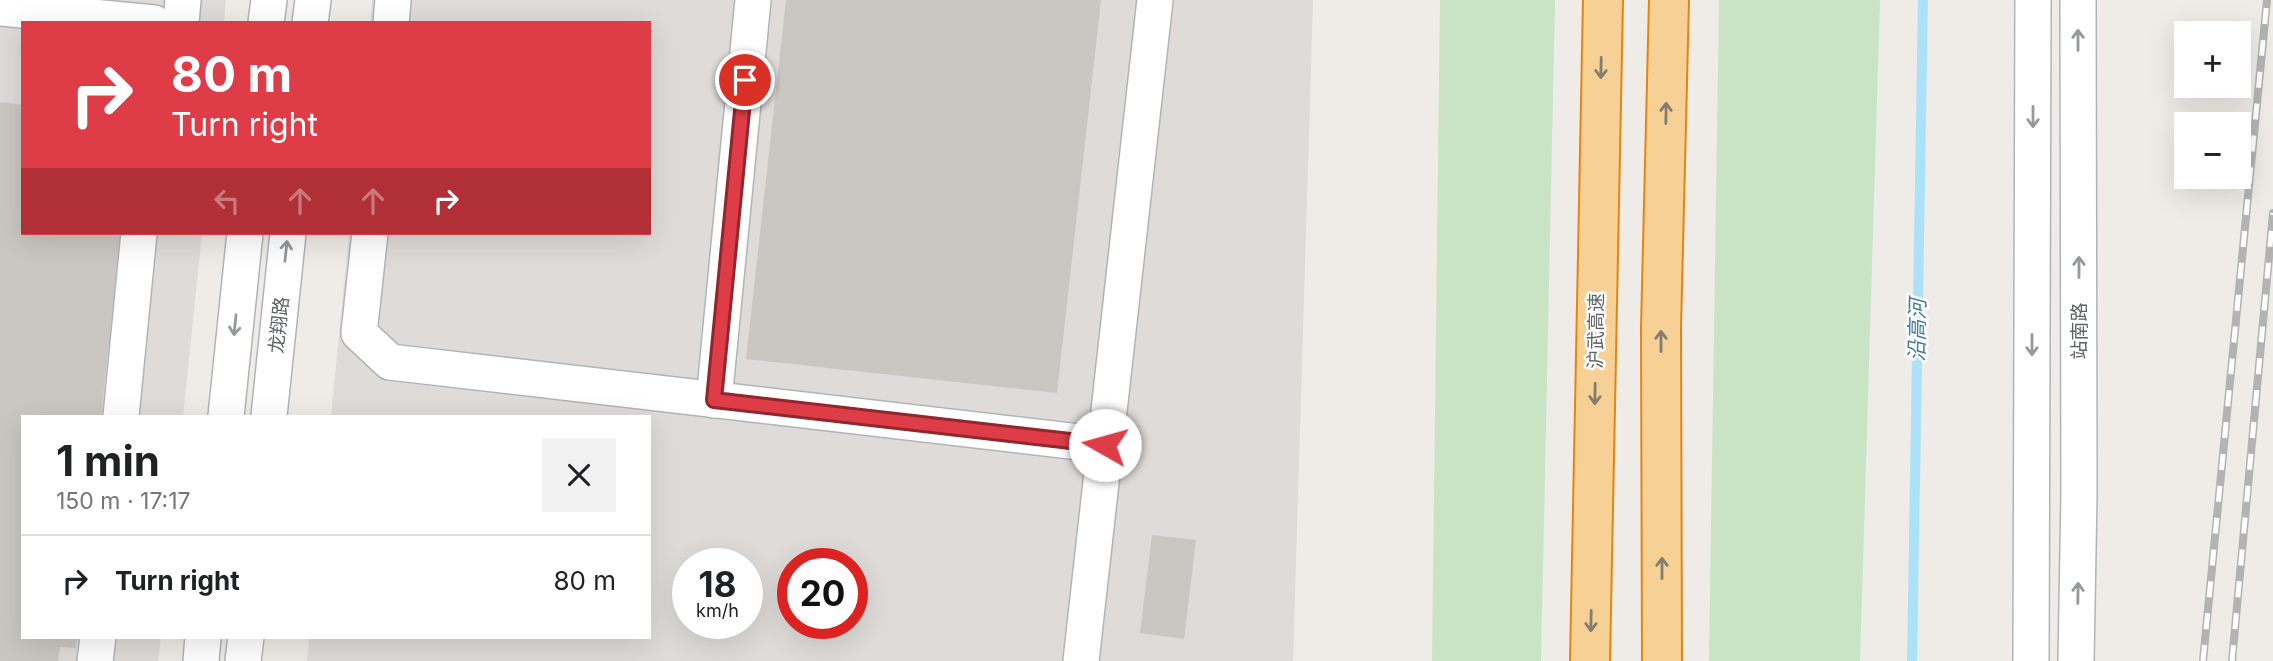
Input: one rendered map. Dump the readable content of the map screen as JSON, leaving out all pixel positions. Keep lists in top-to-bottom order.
{
  "streets": {
    "highway": ["沪武高速"],
    "street": ["龙翔路", "站南路"]
  },
  "water": ["沿高河"],
  "page": {
    "map_buttons": ["+", "−"],
    "turn": ["80 m", "Turn right"],
    "heading": ["1 min", "150 m · 17:17"],
    "list": [
      {
        "name": "Turn right",
        "value": "80 m"
      }
    ],
    "speed": "18 km/h",
    "limit": "20"
  }
}
